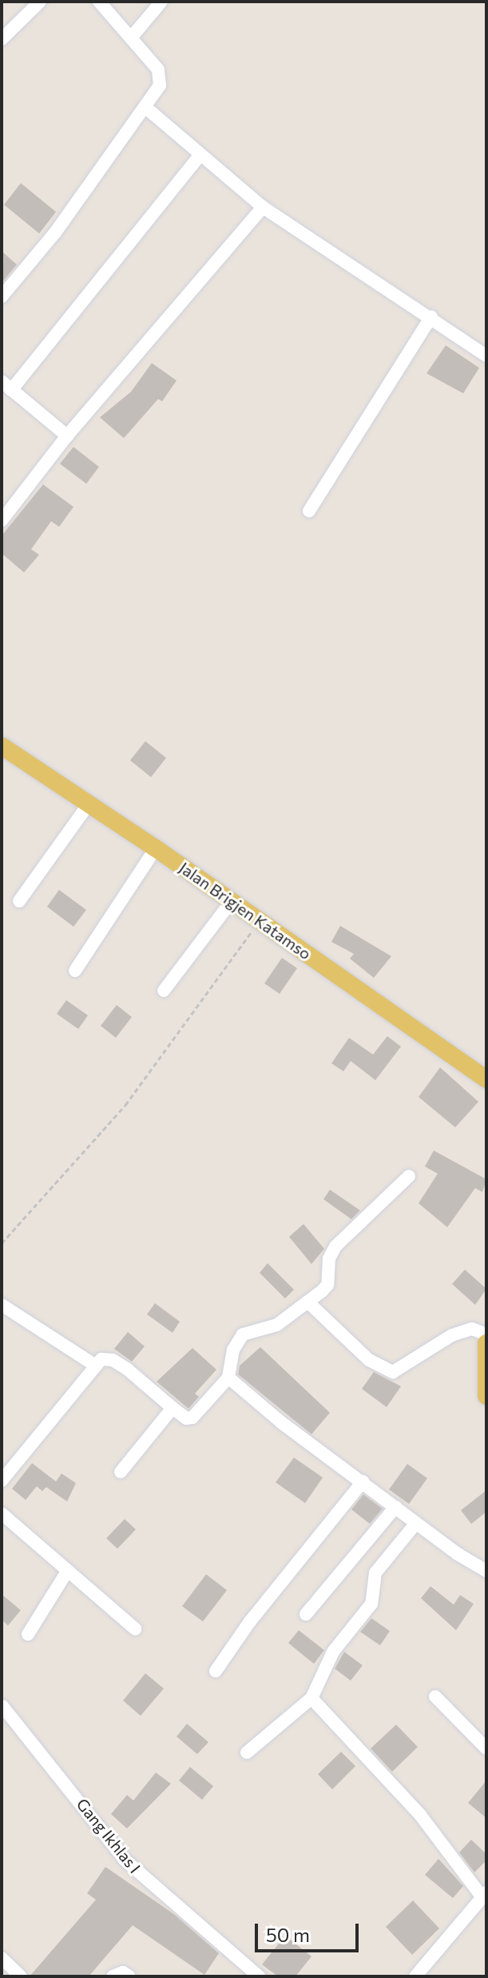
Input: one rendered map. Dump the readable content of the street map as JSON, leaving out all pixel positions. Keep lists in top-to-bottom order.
{
  "streets": {
    "main road": ["Jalan Brigjen Katamso"],
    "street": ["Gang Ikhlas I"]
  },
  "scale_bar": "50 m"
}
